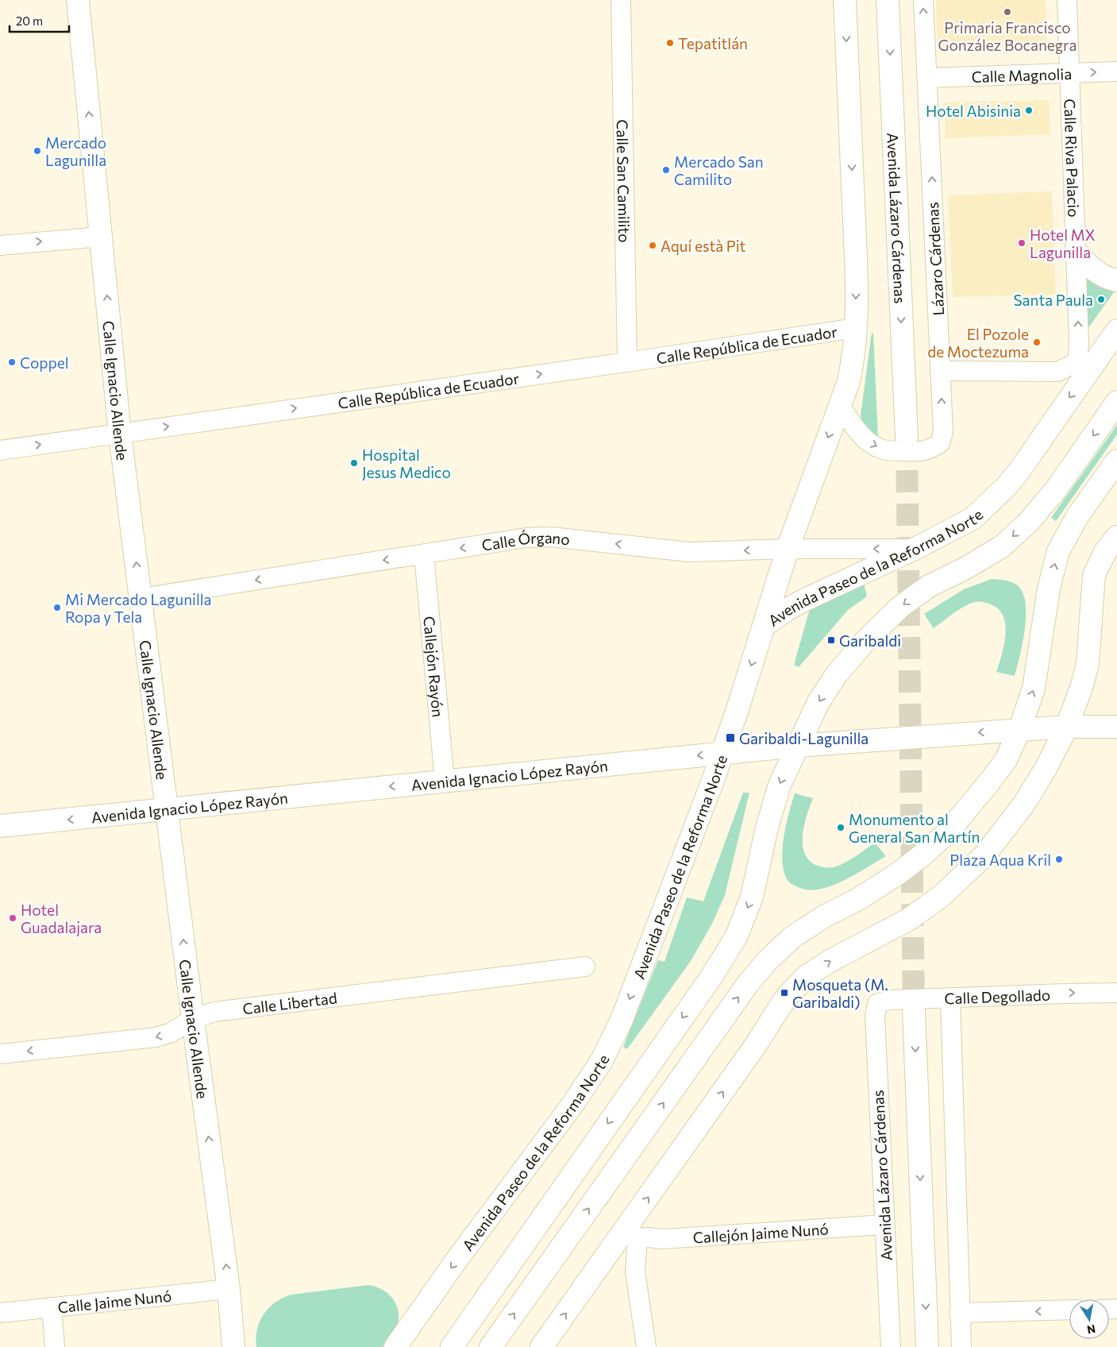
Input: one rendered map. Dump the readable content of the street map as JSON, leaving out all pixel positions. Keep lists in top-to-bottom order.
{
  "streets": {
    "street": [
      "Calle Magnolia",
      "Calle Riva Palacio",
      "Calle San Camilito",
      "Avenida Lázaro Cárdenas",
      "Lázaro Cárdenas",
      "Calle República de Ecuador",
      "Calle Ignacio Allende",
      "Calle Órgano",
      "Avenida Paseo de la Reforma Norte",
      "Callejón Rayón",
      "Avenida Ignacio López Rayón",
      "Calle Degollado",
      "Calle Libertad",
      "Callejón Jaime Nunó",
      "Calle Jaime Nunó"
    ]
  },
  "crossings": [
    ["Calle Magnolia", "Calle Riva Palacio"],
    ["Calle Magnolia", "Lázaro Cárdenas"],
    ["Calle Riva Palacio", "Avenida Paseo de la Reforma Norte"],
    ["Calle San Camilito", "Calle República de Ecuador"],
    ["Avenida Lázaro Cárdenas", "Calle Degollado"],
    ["Avenida Lázaro Cárdenas", "Callejón Jaime Nunó"],
    ["Calle República de Ecuador", "Calle Ignacio Allende"],
    ["Calle Ignacio Allende", "Calle Órgano"],
    ["Calle Ignacio Allende", "Avenida Ignacio López Rayón"],
    ["Calle Ignacio Allende", "Calle Libertad"],
    ["Calle Ignacio Allende", "Calle Jaime Nunó"],
    ["Calle Órgano", "Avenida Paseo de la Reforma Norte"],
    ["Calle Órgano", "Callejón Rayón"],
    ["Avenida Paseo de la Reforma Norte", "Avenida Ignacio López Rayón"],
    ["Callejón Rayón", "Avenida Ignacio López Rayón"]
  ],
  "one_way": [
    "Calle República de Ecuador",
    "Calle Ignacio Allende",
    "Calle Órgano",
    "Avenida Ignacio López Rayón",
    "Calle Degollado"
  ],
  "places": {
    "other": [
      "Primaria Francisco González Bocanegra",
      "Tepatitlán",
      "Hotel Abisinia",
      "Mercado Lagunilla",
      "Mercado San Camilito",
      "Hotel MX Lagunilla",
      "Aquí està Pit",
      "Santa Paula",
      "El Pozole de Moctezuma",
      "Coppel",
      "Hospital Jesus Medico",
      "Mi Mercado Lagunilla Ropa y Tela",
      "Monumento al General San Martín",
      "Plaza Aqua Kril",
      "Hotel Guadalajara"
    ],
    "transit": ["Garibaldi", "Garibaldi-Lagunilla", "Mosqueta (M. Garibaldi)"]
  },
  "scale_bar": "20 m",
  "north": "bottom"
}
